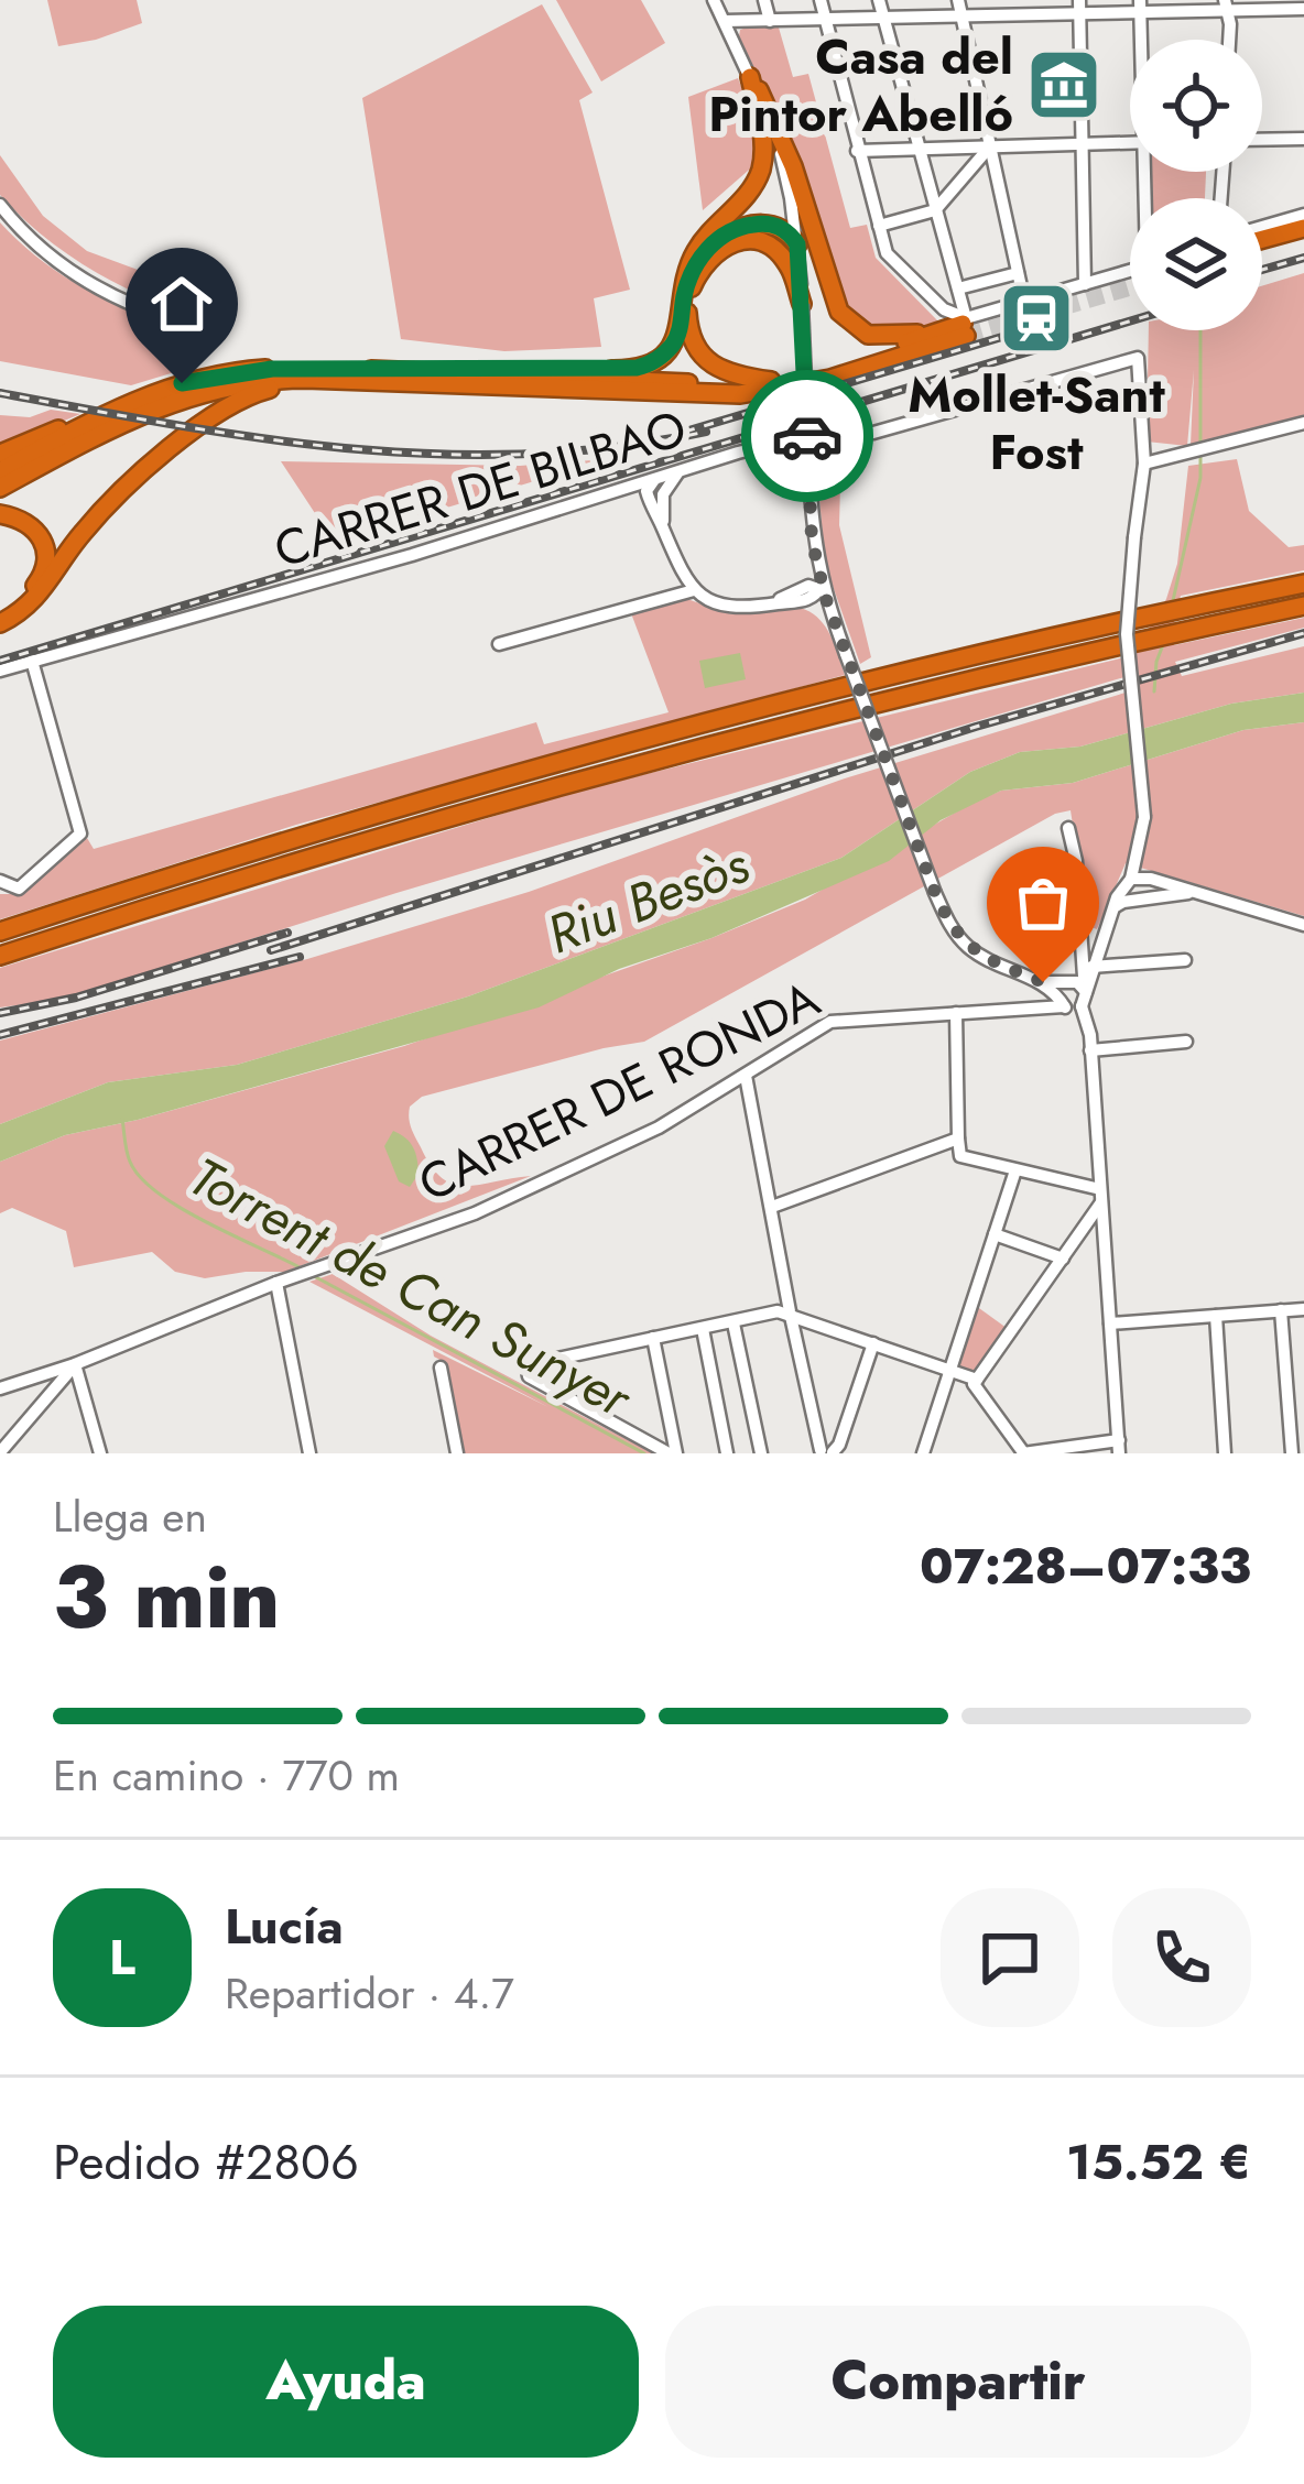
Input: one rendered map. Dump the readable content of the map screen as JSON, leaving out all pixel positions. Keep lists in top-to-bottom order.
{
  "streets": {
    "street": ["CARRER DE BILBAO", "CARRER DE RONDA"]
  },
  "water": ["Riu Besòs", "Torrent de Can Sunyer"],
  "places": {
    "museum": ["Casa del Pintor Abelló"],
    "station": ["Mollet-Sant Fost"]
  },
  "page": {
    "heading": ["3 min", "Llega en", "07:28–07:33"],
    "panel": [
      "Lucía",
      "Repartidor · 4.7",
      "Pedido #2806",
      "15.52 €"
    ],
    "bar": "En camino · 770 m",
    "round": "L",
    "buttons": ["Ayuda", "Compartir"]
  }
}
